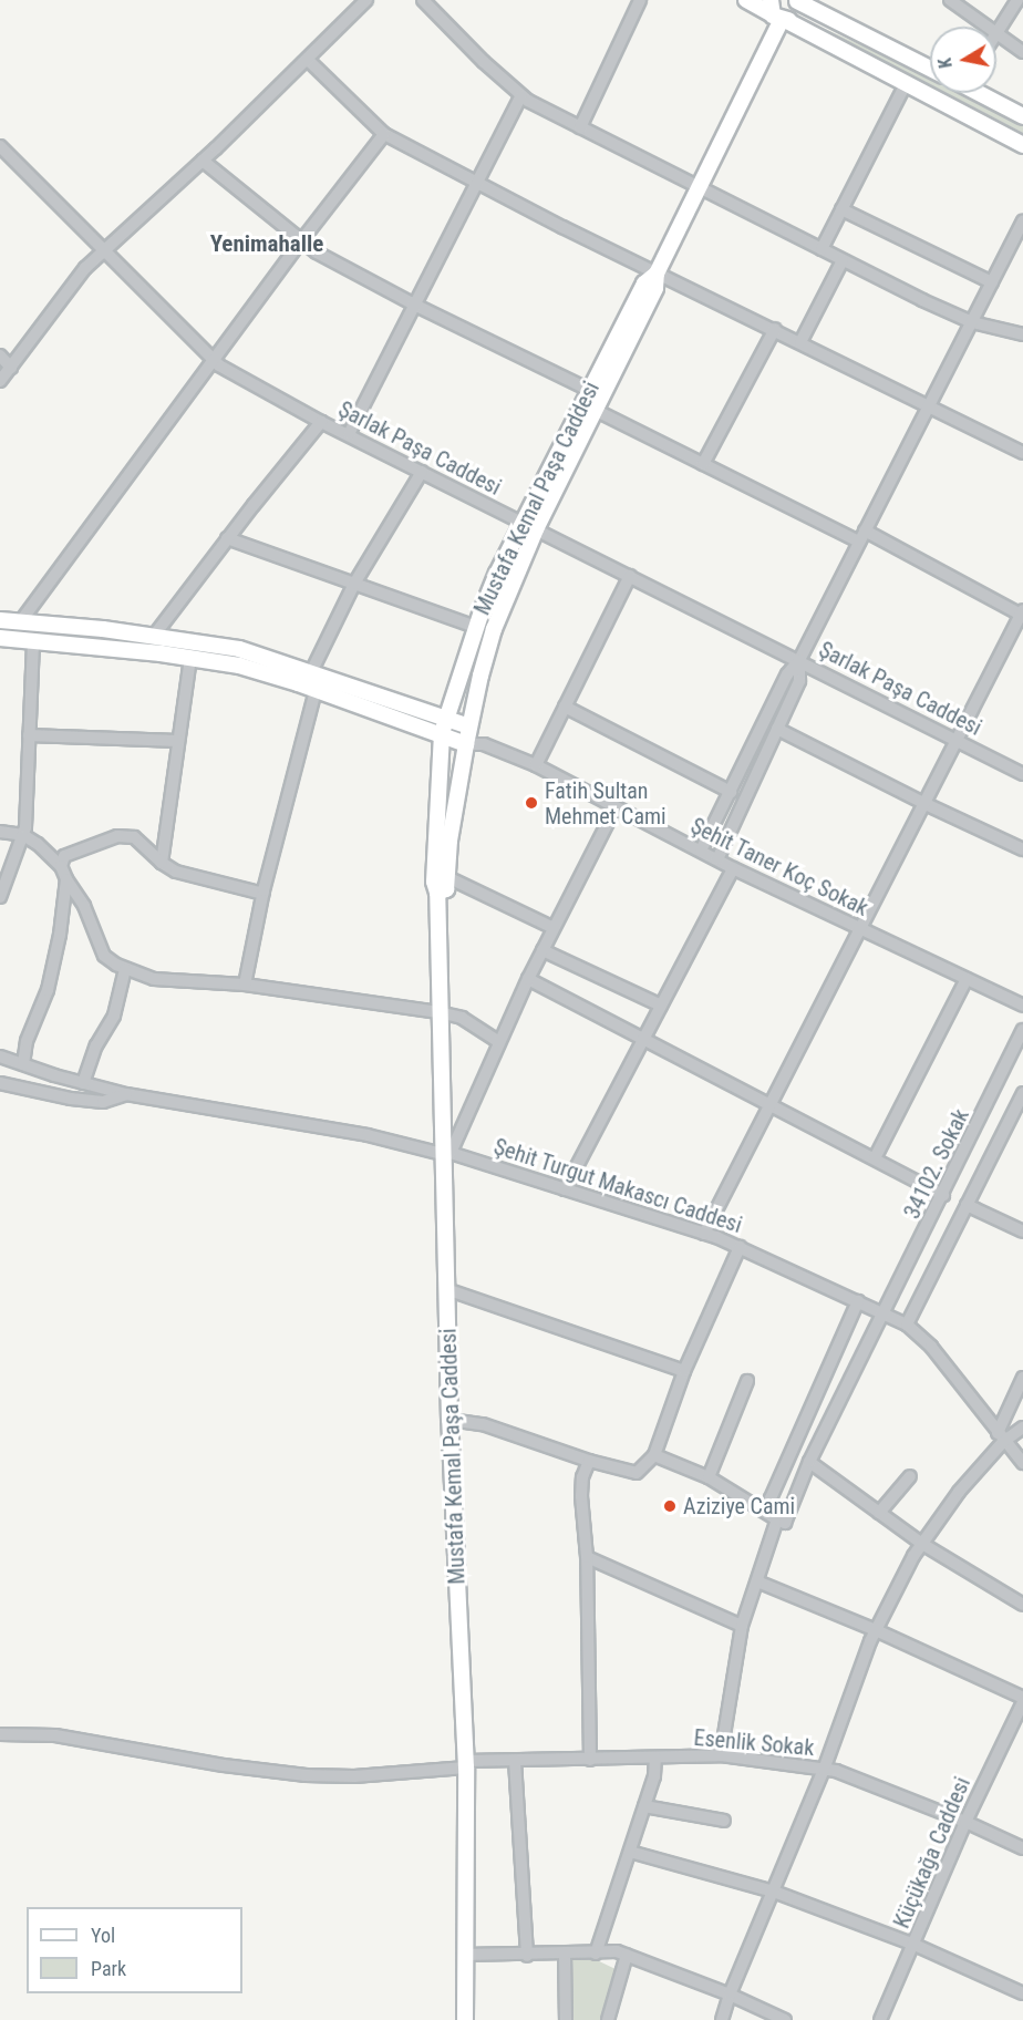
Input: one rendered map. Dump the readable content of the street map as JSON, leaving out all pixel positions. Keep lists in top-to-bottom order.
{
  "streets": {
    "main road": ["Mustafa Kemal Paşa Caddesi"],
    "street": [
      "Şarlak Paşa Caddesi",
      "Şehit Taner Koç Sokak",
      "34102. Sokak",
      "Şehit Turgut Makascı Caddesi",
      "Esenlik Sokak",
      "Küçükağa Caddesi"
    ]
  },
  "crossings": [
    ["Şarlak Paşa Caddesi", "Mustafa Kemal Paşa Caddesi"],
    ["Mustafa Kemal Paşa Caddesi", "Şehit Taner Koç Sokak"],
    ["Mustafa Kemal Paşa Caddesi", "Şehit Turgut Makascı Caddesi"],
    ["Mustafa Kemal Paşa Caddesi", "Esenlik Sokak"],
    ["34102. Sokak", "Şehit Turgut Makascı Caddesi"],
    ["Esenlik Sokak", "Küçükağa Caddesi"]
  ],
  "districts": ["Yenimahalle"],
  "places": ["Fatih Sultan Mehmet Cami", "Aziziye Cami"],
  "legend": ["Yol", "Park"],
  "north": "left"
}
